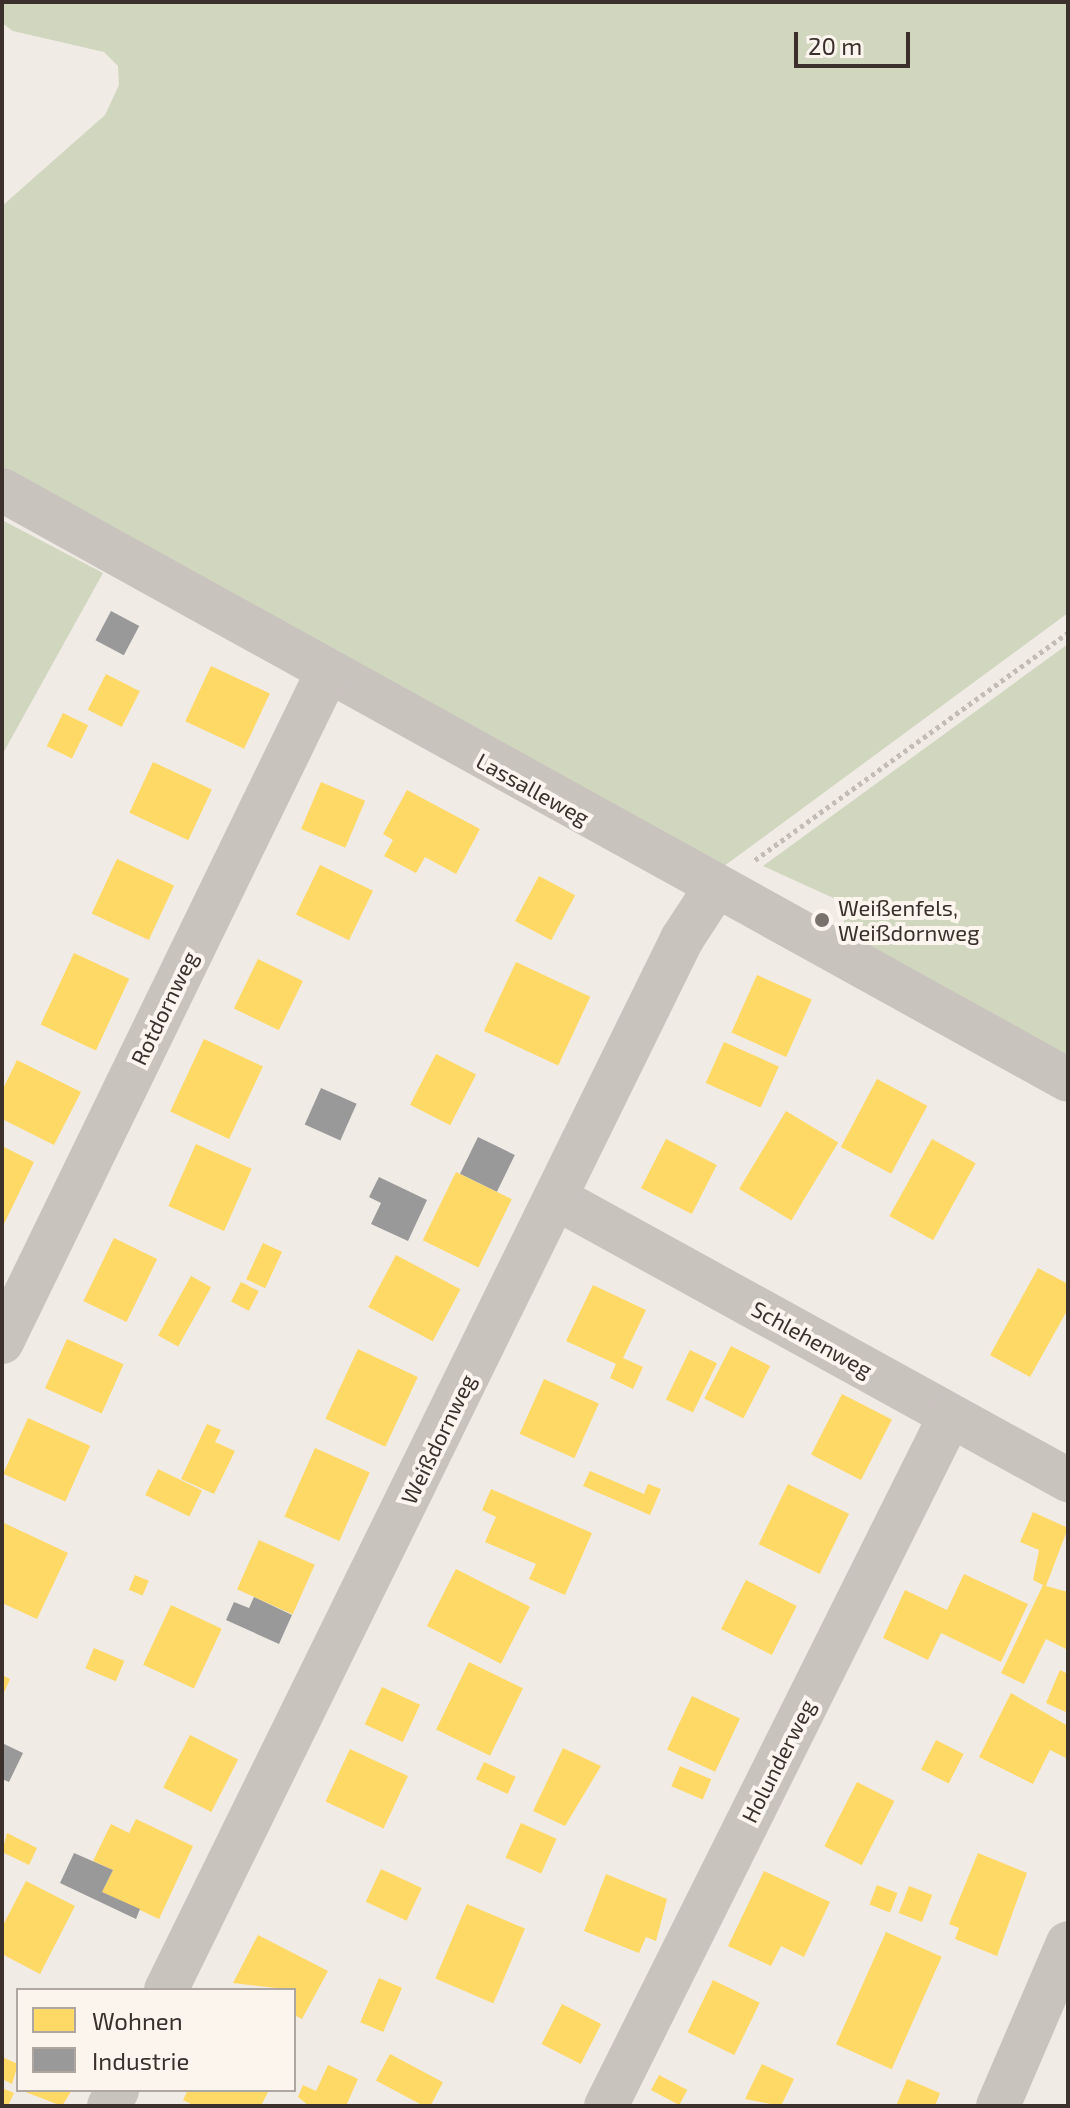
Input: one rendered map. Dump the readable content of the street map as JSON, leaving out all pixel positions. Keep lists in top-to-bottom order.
{
  "streets": {
    "street": [
      "Lassalleweg",
      "Rotdornweg",
      "Schlehenweg",
      "Weißdornweg",
      "Holunderweg"
    ]
  },
  "crossings": [
    ["Lassalleweg", "Rotdornweg"],
    ["Lassalleweg", "Weißdornweg"],
    ["Schlehenweg", "Weißdornweg"],
    ["Schlehenweg", "Holunderweg"]
  ],
  "places": ["Weißenfels, Weißdornweg"],
  "legend": ["Wohnen", "Industrie"],
  "scale_bar": "20 m"
}
